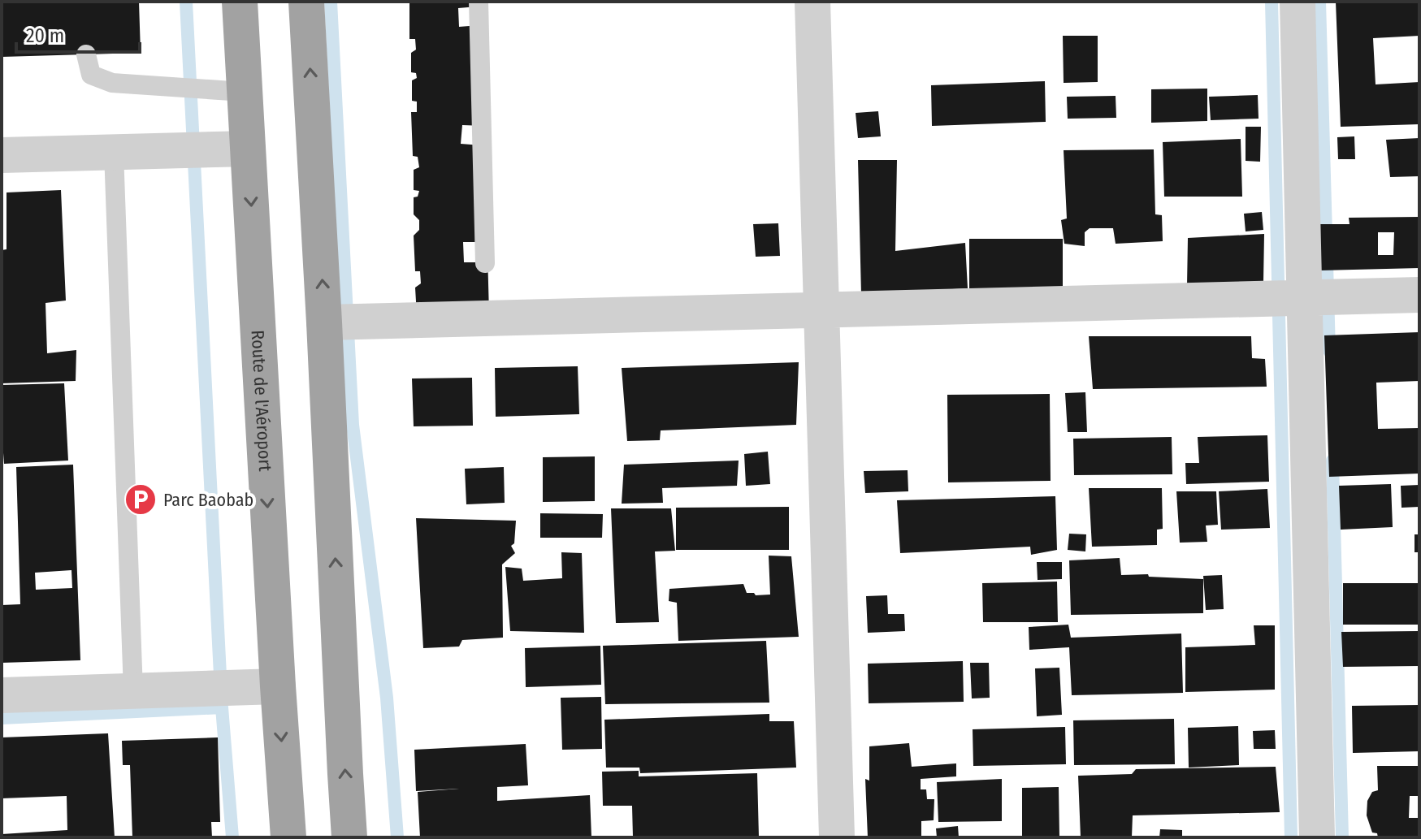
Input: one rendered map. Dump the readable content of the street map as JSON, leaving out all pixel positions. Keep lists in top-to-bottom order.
{
  "streets": {
    "highway": ["Route de l'Aéroport"]
  },
  "places": {
    "parking": ["Parc Baobab"]
  },
  "scale_bar": "20 m"
}
